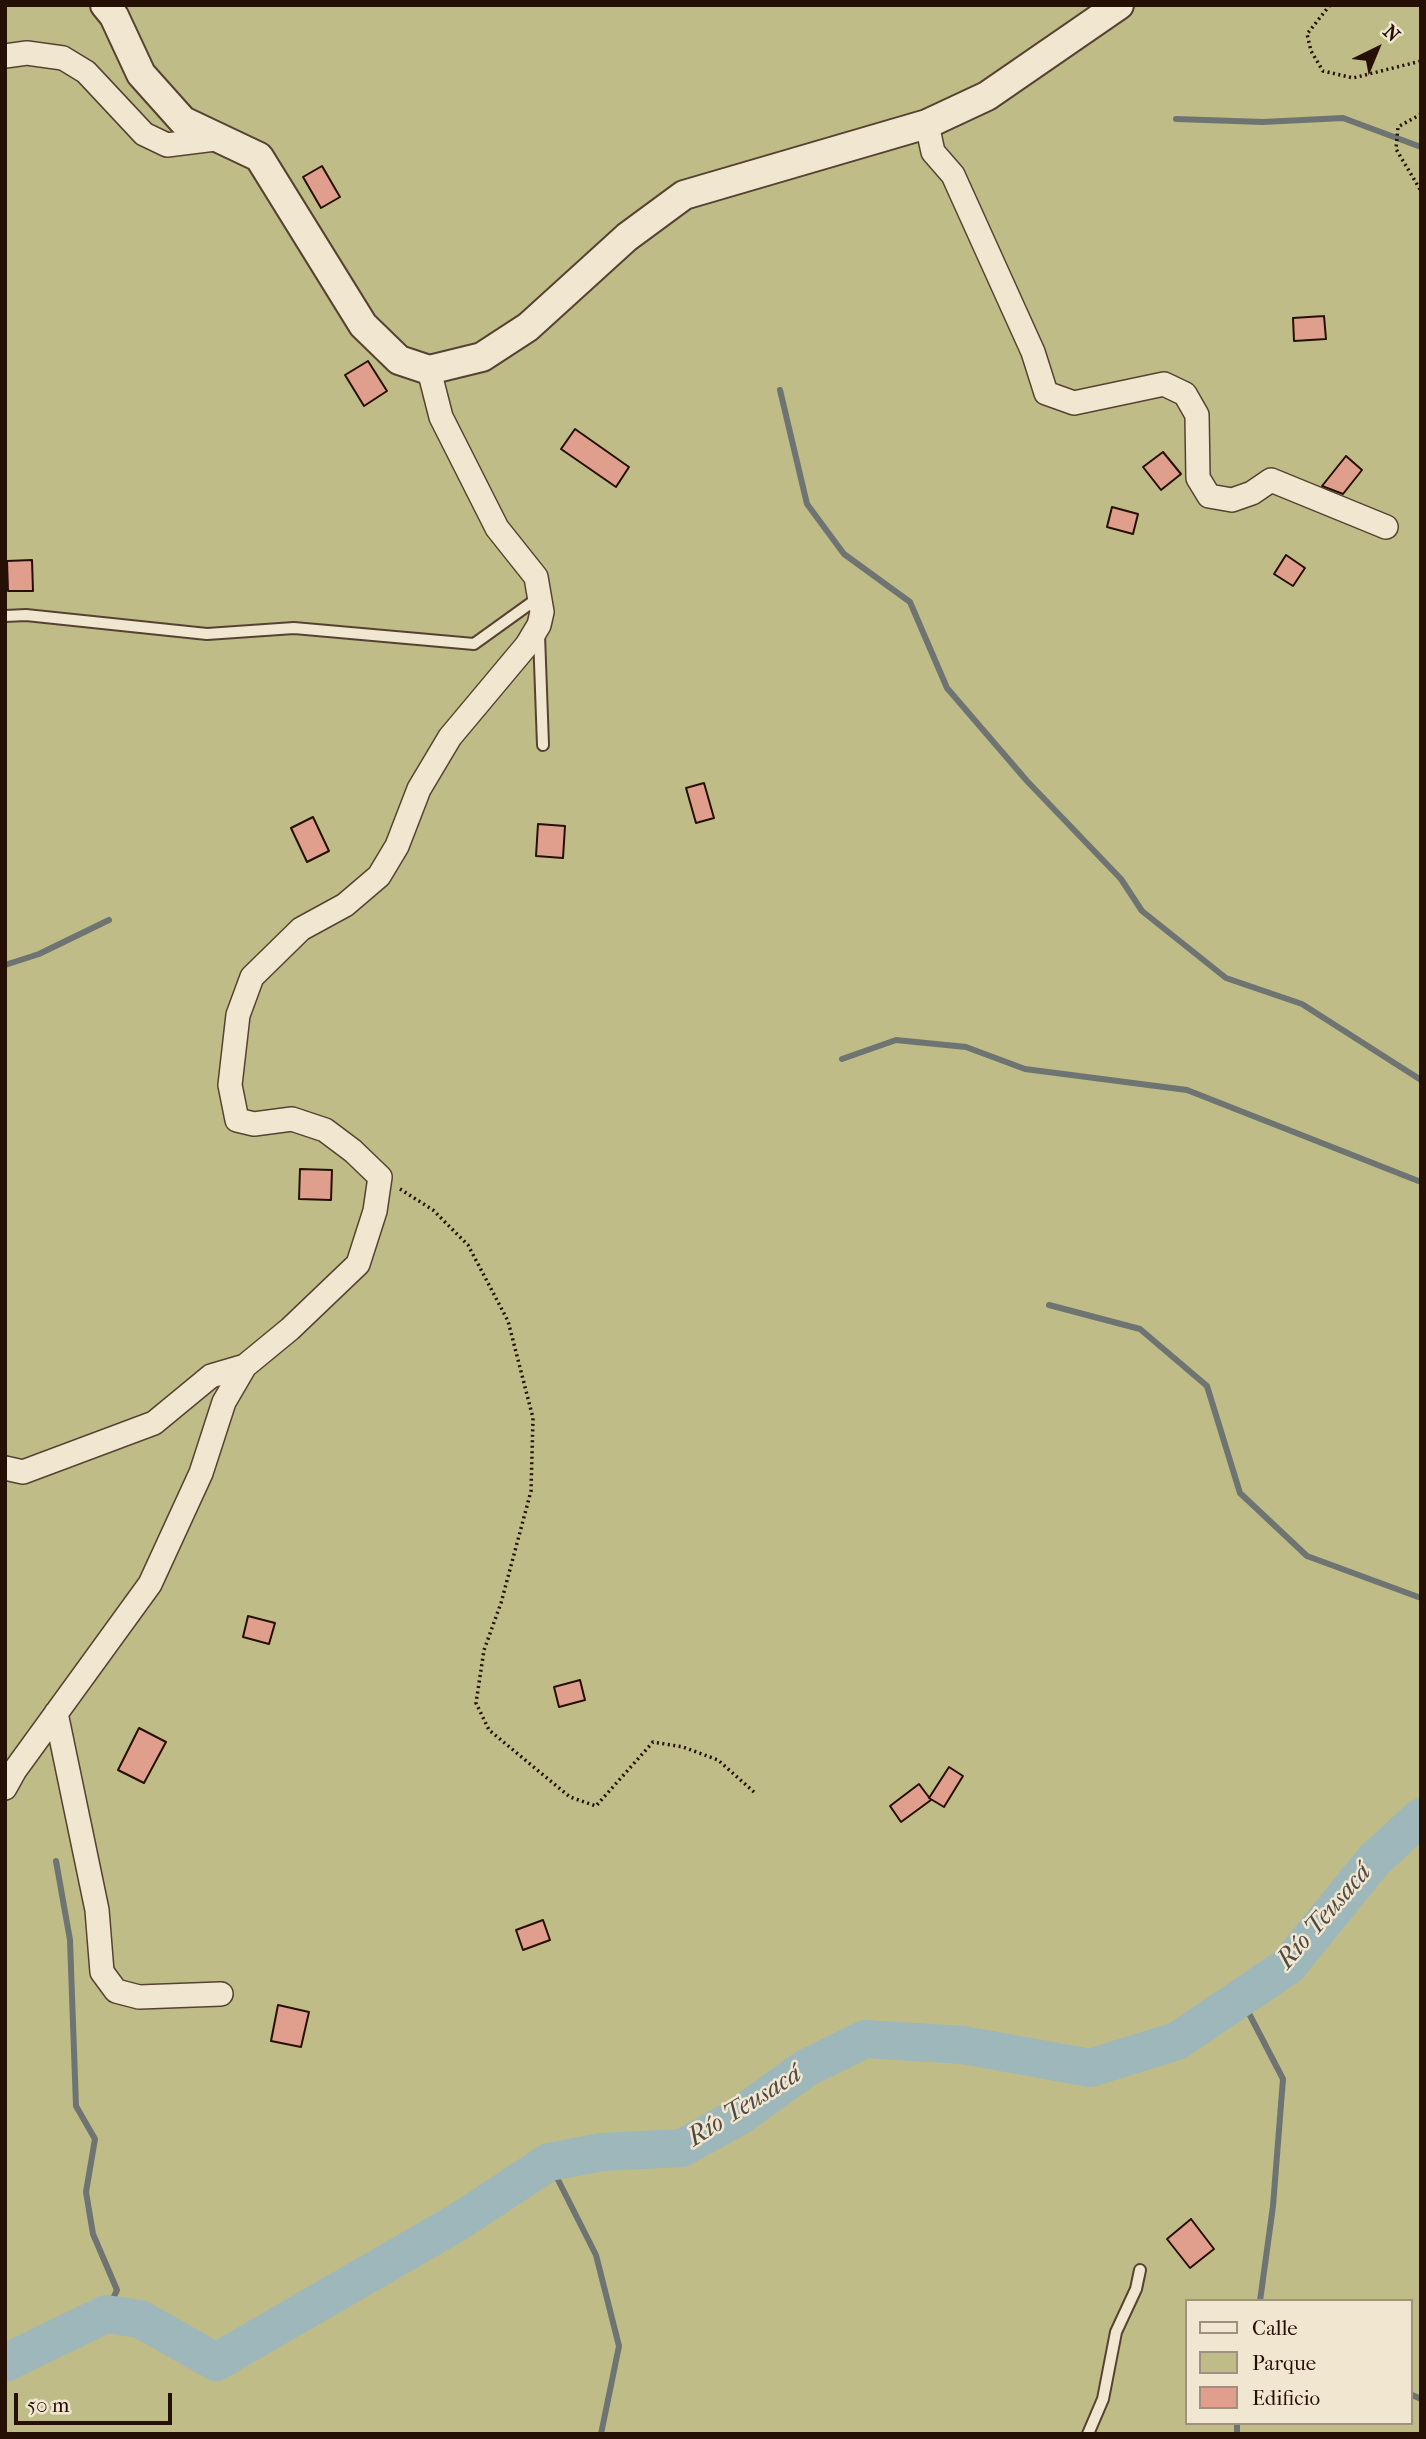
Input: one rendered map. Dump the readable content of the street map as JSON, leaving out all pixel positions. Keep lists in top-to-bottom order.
{
  "water": ["Río Teusacá"],
  "legend": ["Calle", "Parque", "Edificio"],
  "scale_bar": "50 m",
  "north": "top right"
}
